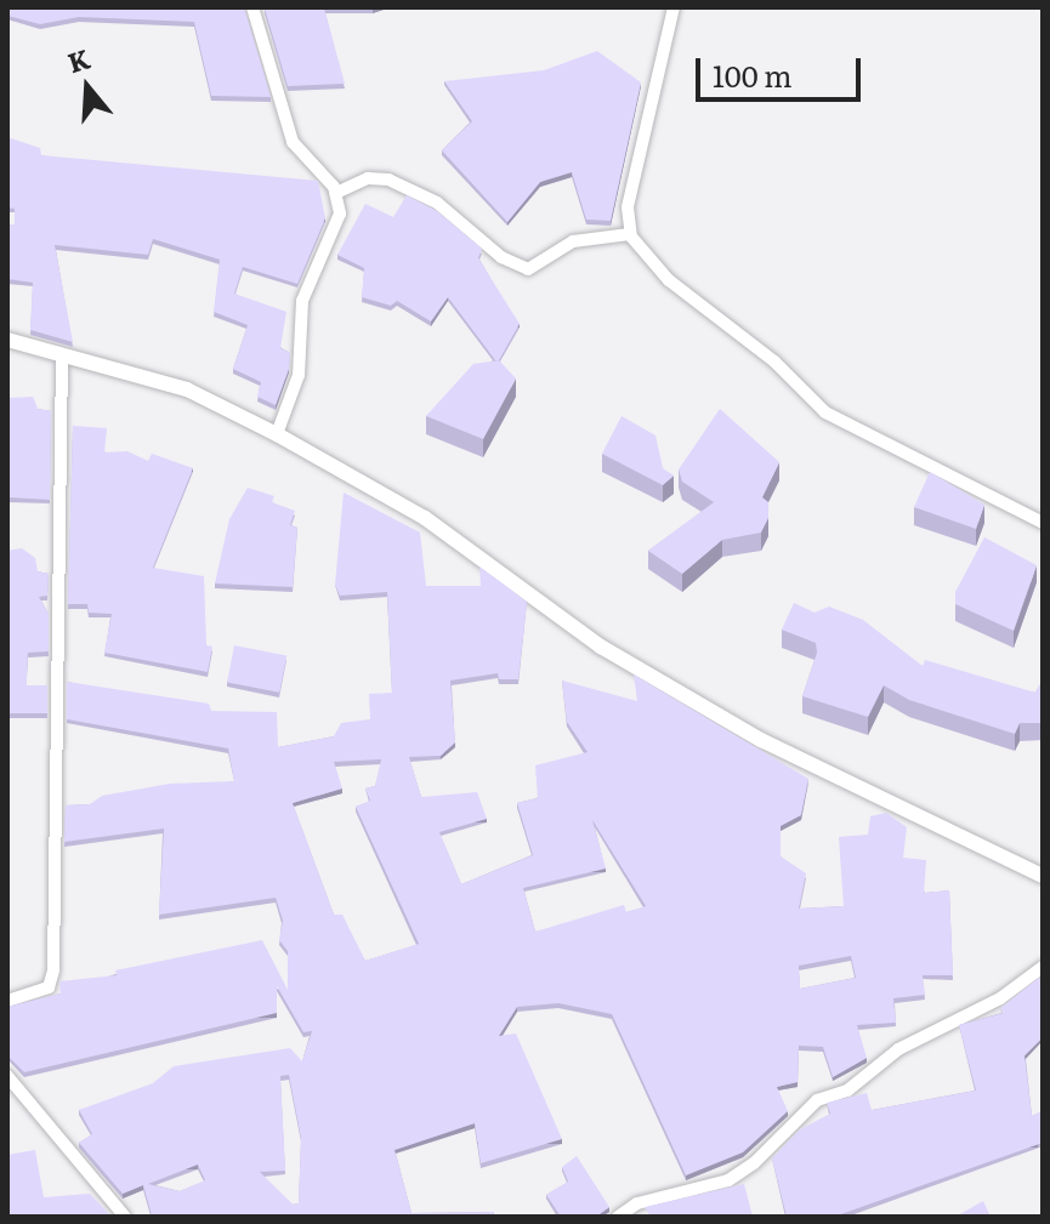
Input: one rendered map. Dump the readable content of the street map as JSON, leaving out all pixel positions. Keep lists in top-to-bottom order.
{
  "scale_bar": "100 m",
  "north": "top"
}
